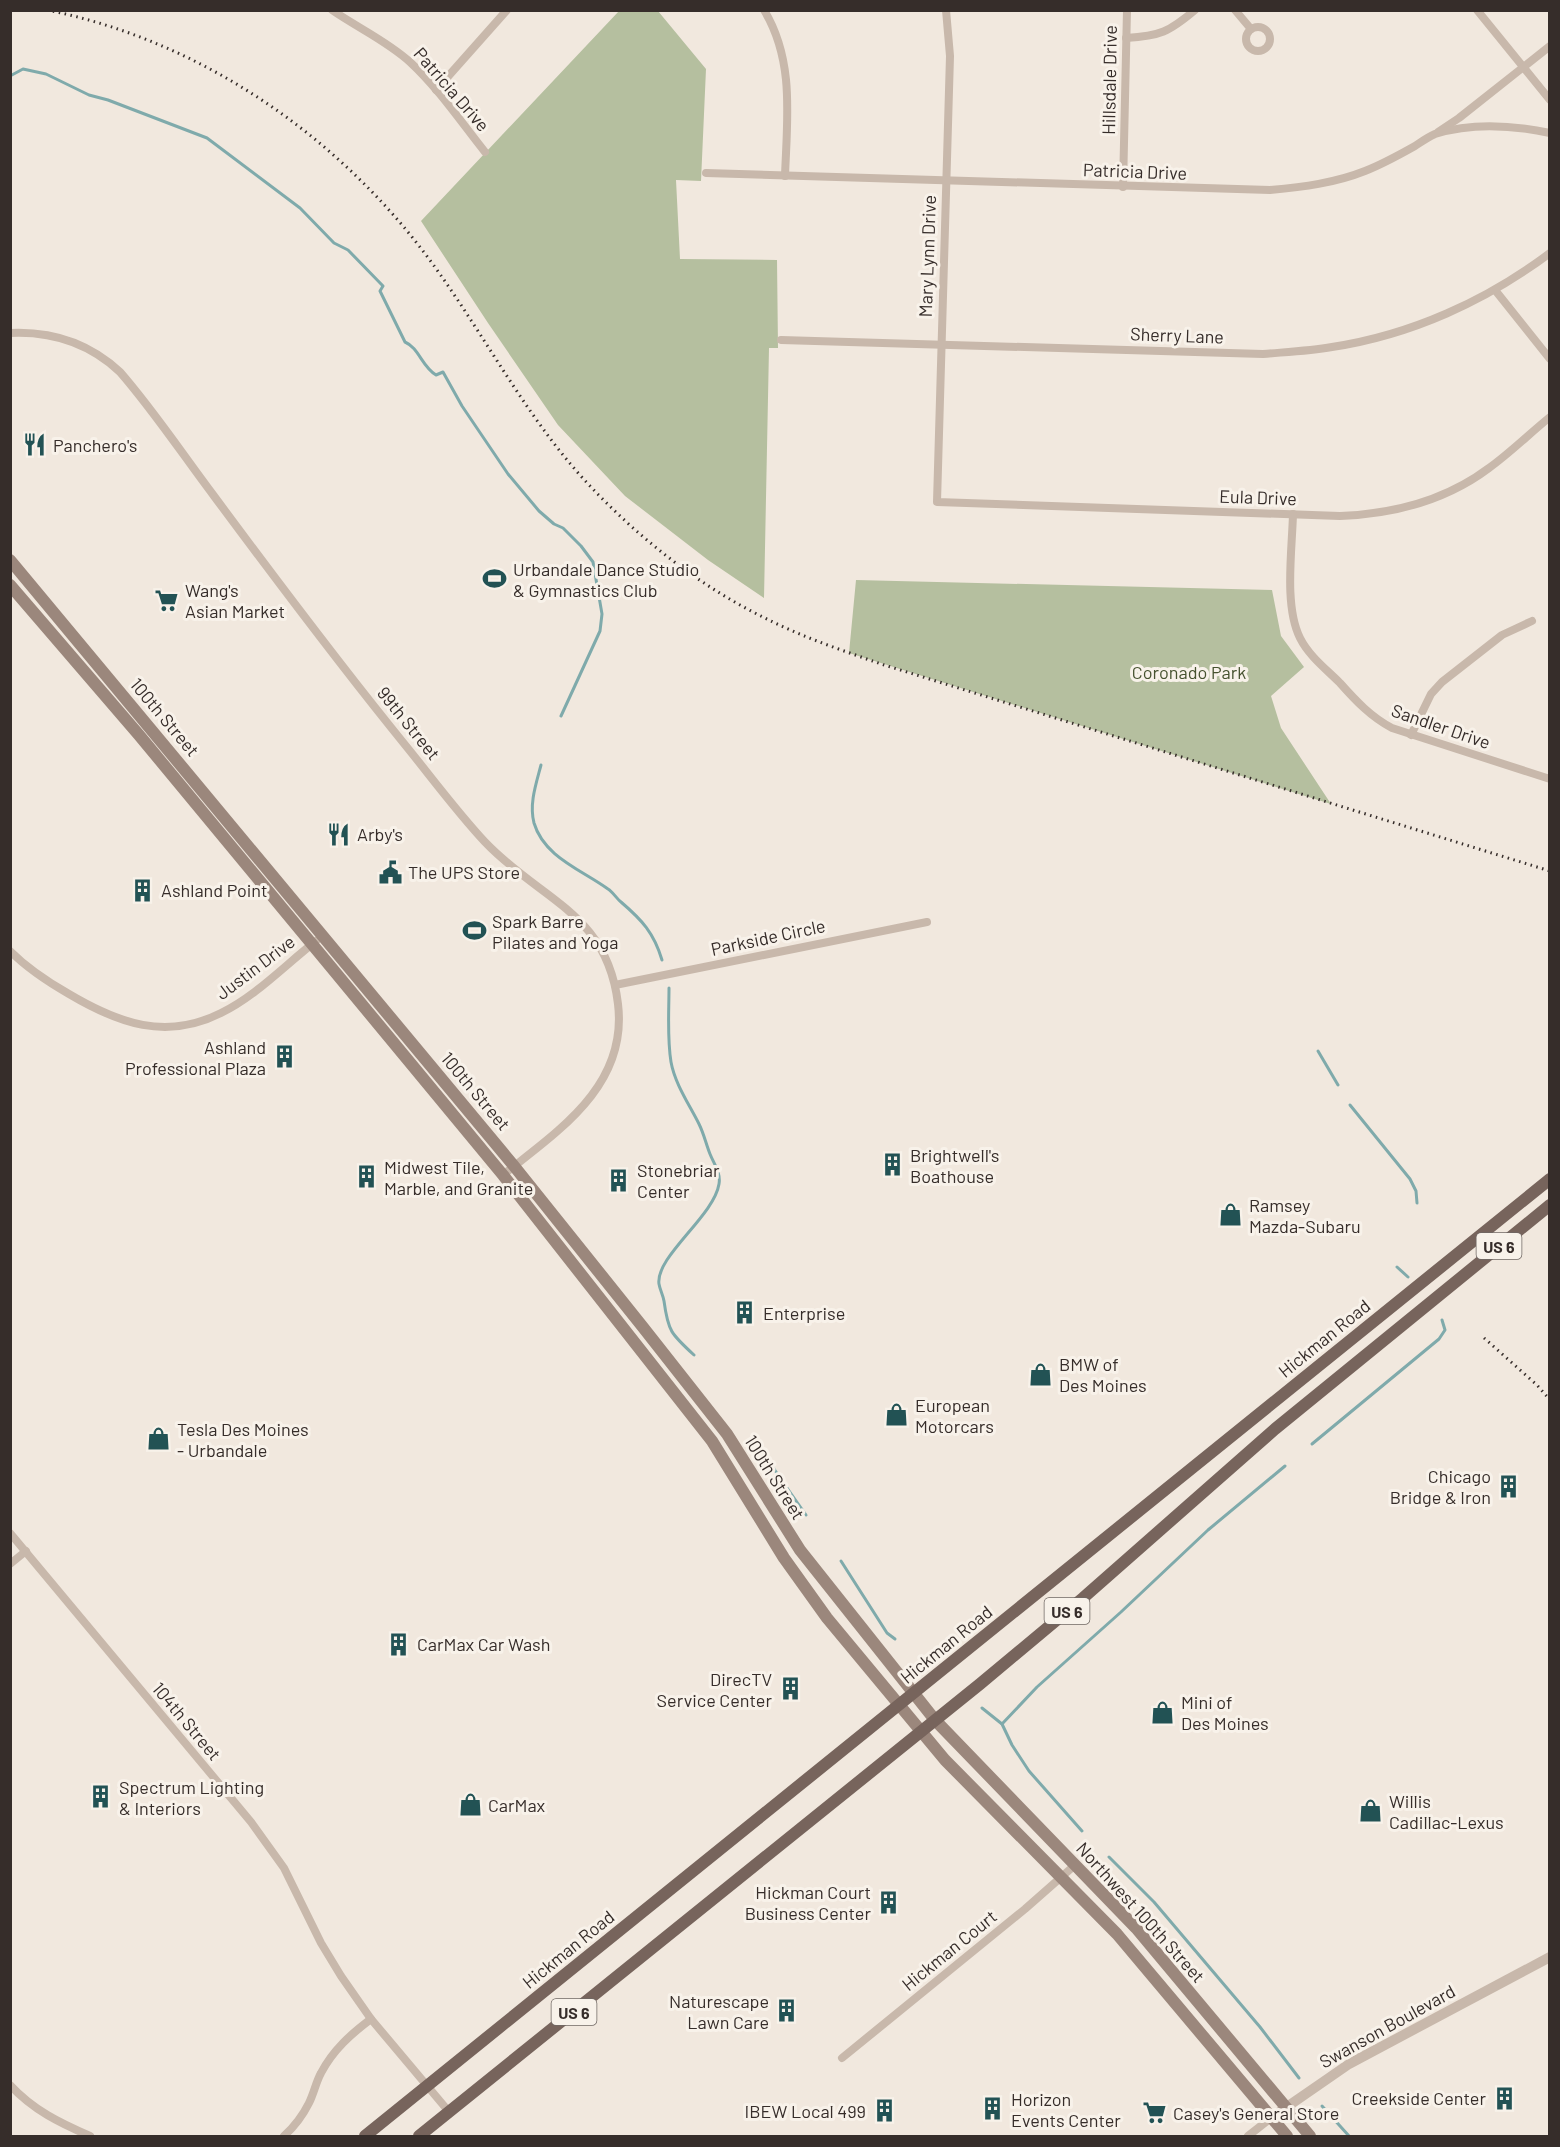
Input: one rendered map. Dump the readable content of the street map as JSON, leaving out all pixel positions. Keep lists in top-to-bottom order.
{
  "streets": {
    "main road": [
      "100th Street",
      "US 6",
      "Hickman Road",
      "Northwest 100th Street"
    ],
    "street": [
      "Hillsdale Drive",
      "Patricia Drive",
      "Mary Lynn Drive",
      "Sherry Lane",
      "Eula Drive",
      "99th Street",
      "Sandler Drive",
      "Parkside Circle",
      "Justin Drive",
      "104th Street",
      "Hickman Court",
      "Swanson Boulevard"
    ]
  },
  "crossings": [
    ["Hillsdale Drive", "Patricia Drive"],
    ["Patricia Drive", "Mary Lynn Drive"],
    ["Mary Lynn Drive", "Sherry Lane"],
    ["Mary Lynn Drive", "Eula Drive"],
    ["Eula Drive", "Sandler Drive"],
    ["100th Street", "99th Street"],
    ["100th Street", "Justin Drive"],
    ["100th Street", "US 6"],
    ["100th Street", "Hickman Road"],
    ["100th Street", "Northwest 100th Street"],
    ["99th Street", "Parkside Circle"],
    ["US 6", "104th Street"],
    ["US 6", "Northwest 100th Street"],
    ["Hickman Road", "104th Street"],
    ["Northwest 100th Street", "Hickman Court"],
    ["Northwest 100th Street", "Swanson Boulevard"]
  ],
  "parks": ["Coronado Park"],
  "places": {
    "restaurant": ["Panchero's", "Arby's"],
    "sports": ["Urbandale Dance Studio & Gymnastics Club", "Spark Barre Pilates and Yoga"],
    "supermarket": ["Wang's Asian Market", "Casey's General Store"],
    "public building": ["The UPS Store"],
    "building": [
      "Ashland Point",
      "Ashland Professional Plaza",
      "Brightwell's Boathouse",
      "Midwest Tile, Marble, and Granite",
      "Stonebriar Center",
      "Enterprise",
      "Chicago Bridge & Iron",
      "CarMax Car Wash",
      "DirecTV Service Center",
      "Spectrum Lighting & Interiors",
      "Hickman Court Business Center",
      "Naturescape Lawn Care",
      "Creekside Center",
      "Horizon Events Center",
      "IBEW Local 499"
    ],
    "shop": [
      "Ramsey Mazda-Subaru",
      "BMW of Des Moines",
      "European Motorcars",
      "Tesla Des Moines - Urbandale",
      "Mini of Des Moines",
      "CarMax",
      "Willis Cadillac-Lexus"
    ]
  }
}
